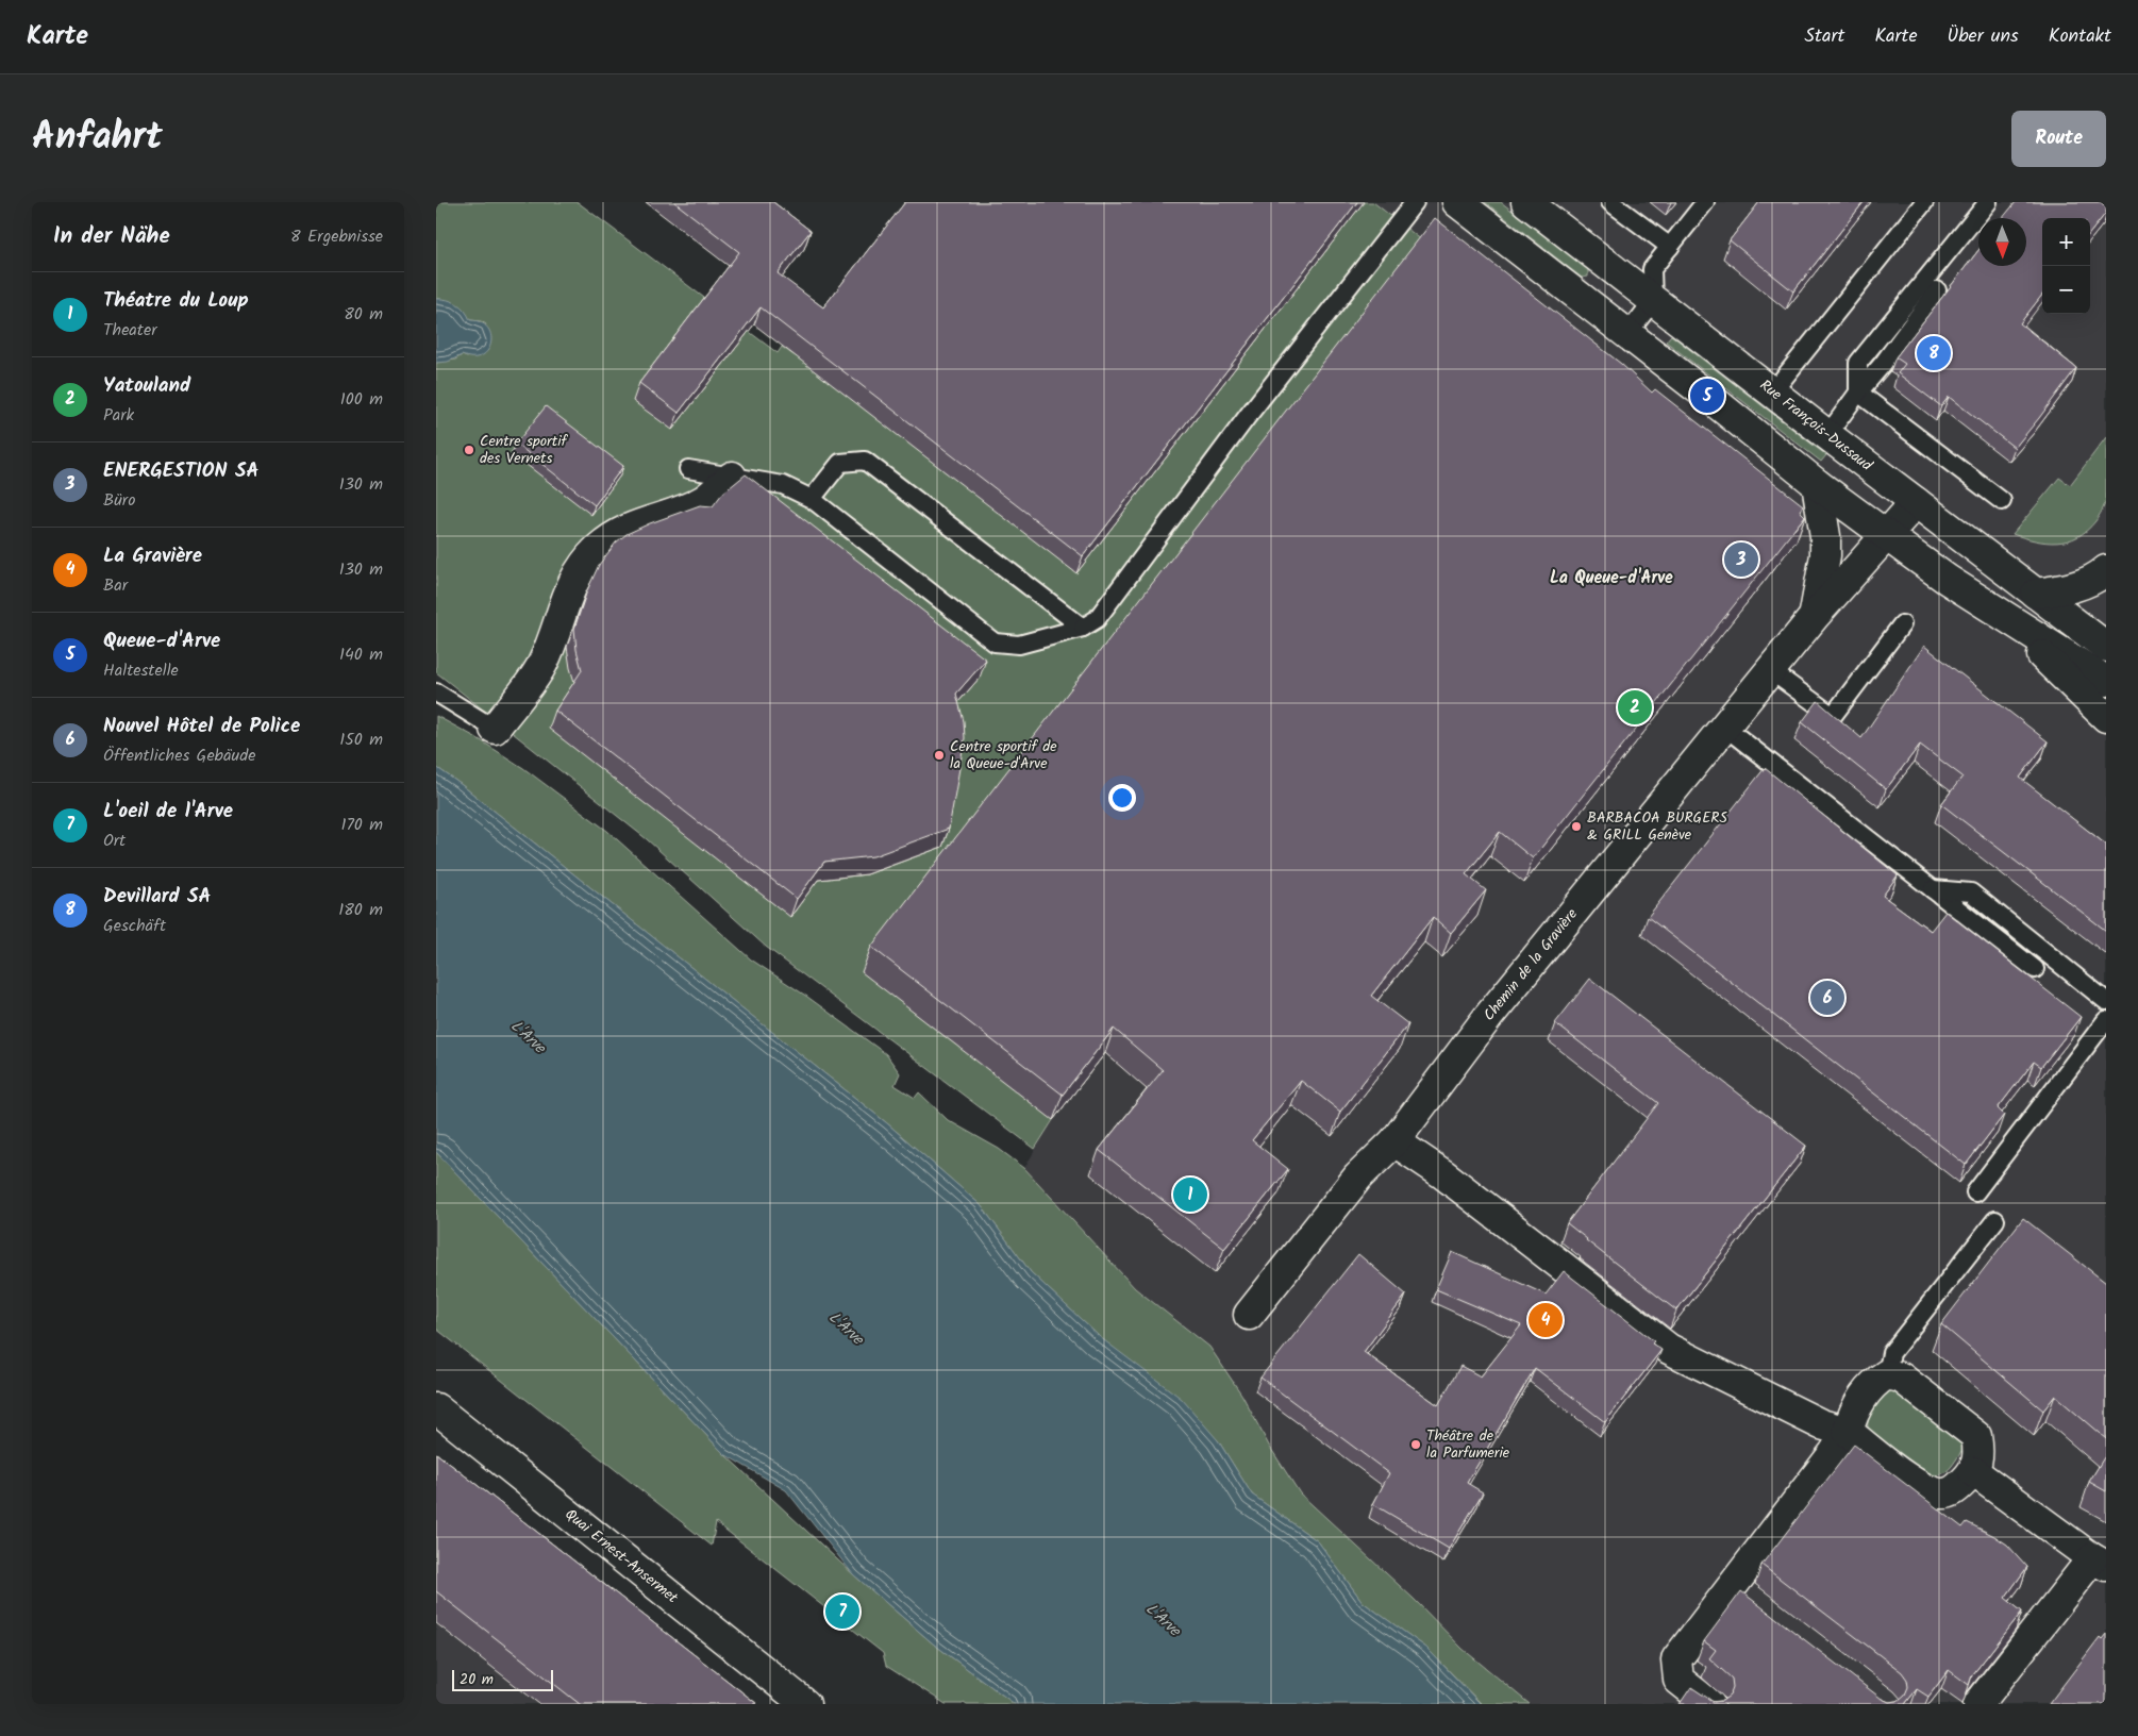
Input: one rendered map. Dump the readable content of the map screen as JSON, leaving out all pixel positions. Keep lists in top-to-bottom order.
{
  "streets": {
    "street": ["Rue François-Dussaud", "Chemin de la Gravière", "Quai Ernest-Ansermet"]
  },
  "crossings": [
    ["Rue François-Dussaud", "Chemin de la Gravière"]
  ],
  "districts": ["La Queue-d'Arve"],
  "water": ["L'Arve"],
  "places": [
    "Centre sportif des Vernets",
    "Centre sportif de la Queue-d'Arve",
    "BARBACOA BURGERS & GRILL Genève",
    "Théâtre de la Parfumerie"
  ],
  "scale_bar": "20 m",
  "north": "bottom",
  "page": {
    "header": "Karte",
    "nav": [
      "Start",
      "Karte",
      "Über uns",
      "Kontakt"
    ],
    "title": "Anfahrt",
    "buttons": "Route",
    "heading": ["In der Nähe", "8 Ergebnisse"],
    "map_buttons": ["+", "−"],
    "list": [
      {
        "mark": "1",
        "name": "Théatre du Loup",
        "note": "Theater",
        "value": "80 m"
      },
      {
        "mark": "2",
        "name": "Yatouland",
        "note": "Park",
        "value": "100 m"
      },
      {
        "mark": "3",
        "name": "ENERGESTION SA",
        "note": "Büro",
        "value": "130 m"
      },
      {
        "mark": "4",
        "name": "La Gravière",
        "note": "Bar",
        "value": "130 m"
      },
      {
        "mark": "5",
        "name": "Queue-d'Arve",
        "note": "Haltestelle",
        "value": "140 m"
      },
      {
        "mark": "6",
        "name": "Nouvel Hôtel de Police",
        "note": "Öffentliches Gebäude",
        "value": "150 m"
      },
      {
        "mark": "7",
        "name": "L'oeil de l'Arve",
        "note": "Ort",
        "value": "170 m"
      },
      {
        "mark": "8",
        "name": "Devillard SA",
        "note": "Geschäft",
        "value": "180 m"
      }
    ],
    "pins": [
      "8",
      "5",
      "3",
      "2",
      "6",
      "1",
      "4",
      "7"
    ],
    "scale": "20 m"
  }
}
